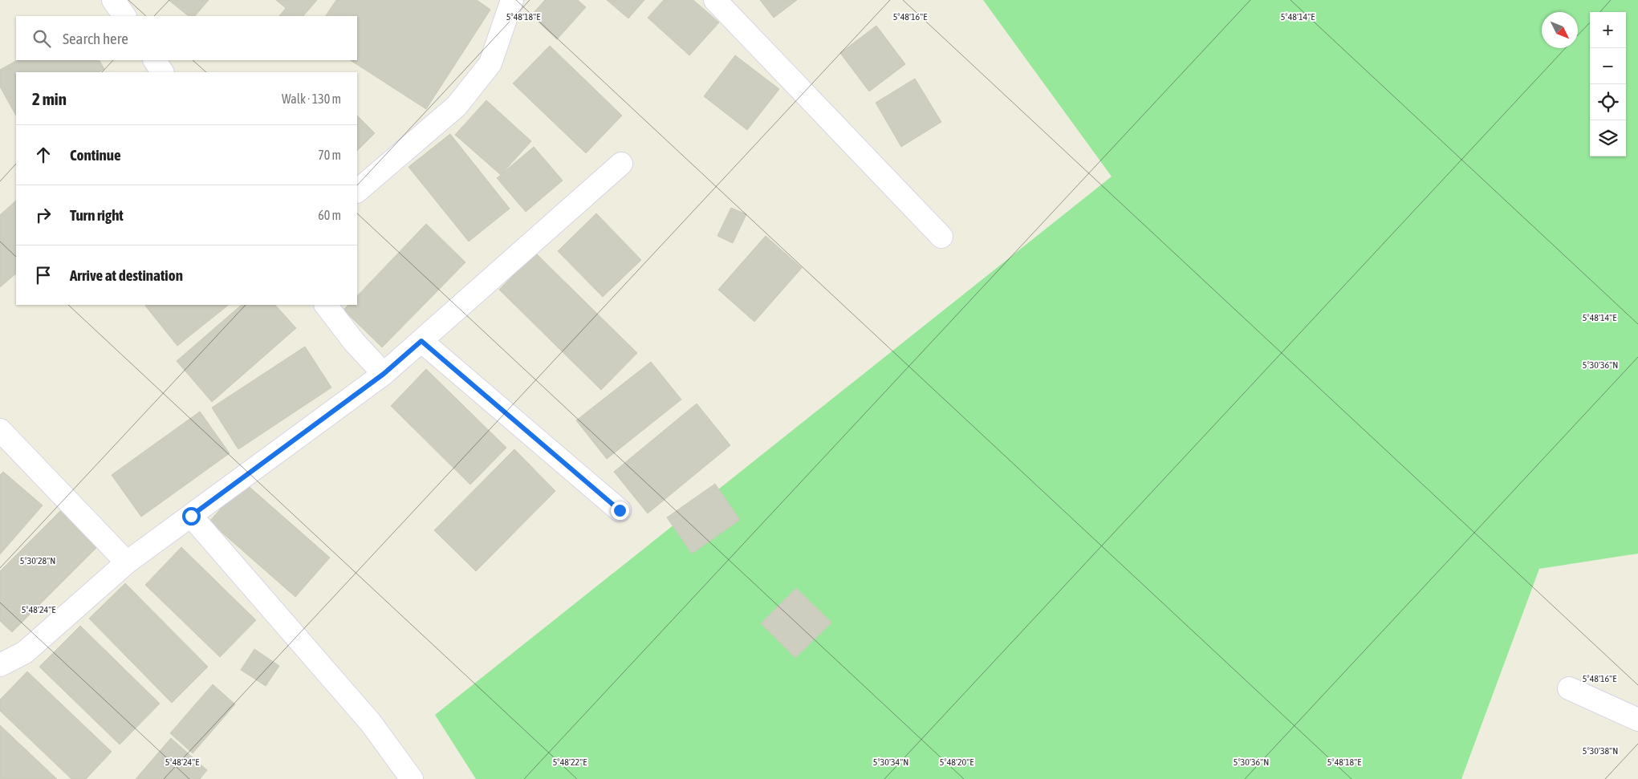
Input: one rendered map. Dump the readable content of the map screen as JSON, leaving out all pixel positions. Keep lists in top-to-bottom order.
{
  "north": "bottom right",
  "page": {
    "map_buttons": ["+", "−"],
    "search": "Search here",
    "heading": ["2 min", "Walk · 130 m"],
    "list": [
      ["Continue", "70 m"],
      ["Turn right", "60 m"],
      "Arrive at destination"
    ]
  },
  "coordinates": [
    "5°48'18\"E",
    "5°48'16\"E",
    "5°48'14\"E",
    "5°30'36\"N",
    "5°30'28\"N",
    "5°48'24\"E",
    "5°30'38\"N",
    "5°30'34\"N",
    "5°48'22\"E",
    "5°48'20\"E"
  ]
}
